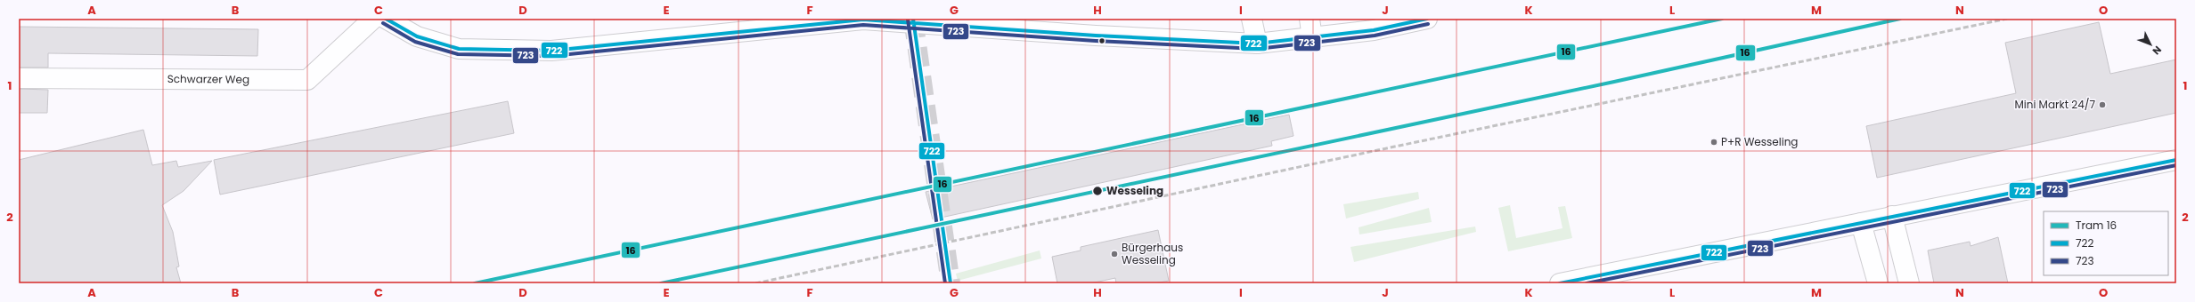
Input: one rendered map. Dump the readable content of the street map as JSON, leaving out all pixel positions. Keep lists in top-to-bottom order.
{
  "streets": {
    "street": ["Schwarzer Weg"]
  },
  "places": [
    "Mini Markt 24/7",
    "P+R Wesseling",
    "Wesseling",
    "Bürgerhaus Wesseling"
  ],
  "lines": ["tram line 16", "transit line 722", "transit line 723"],
  "legend": ["Tram 16", "722", "723"],
  "north": "bottom right",
  "grid": {
    "columns": [
      "A",
      "B",
      "C",
      "D",
      "E",
      "F",
      "G",
      "H",
      "I",
      "J",
      "K",
      "L",
      "M",
      "N",
      "O"
    ],
    "rows": ["1", "2"]
  }
}
